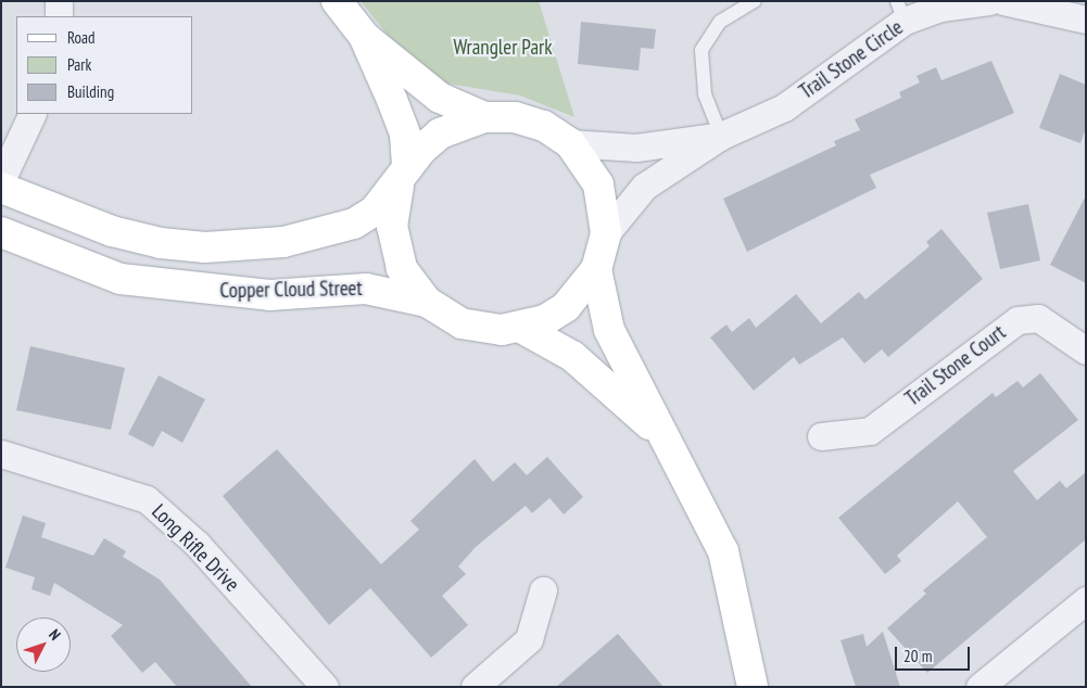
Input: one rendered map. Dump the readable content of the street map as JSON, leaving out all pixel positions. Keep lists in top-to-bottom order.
{
  "streets": {
    "street": [
      "Trail Stone Circle",
      "Copper Cloud Street",
      "Trail Stone Court",
      "Long Rifle Drive"
    ]
  },
  "parks": ["Wrangler Park"],
  "legend": ["Road", "Park", "Building"],
  "scale_bar": "20 m",
  "north": "top right"
}
